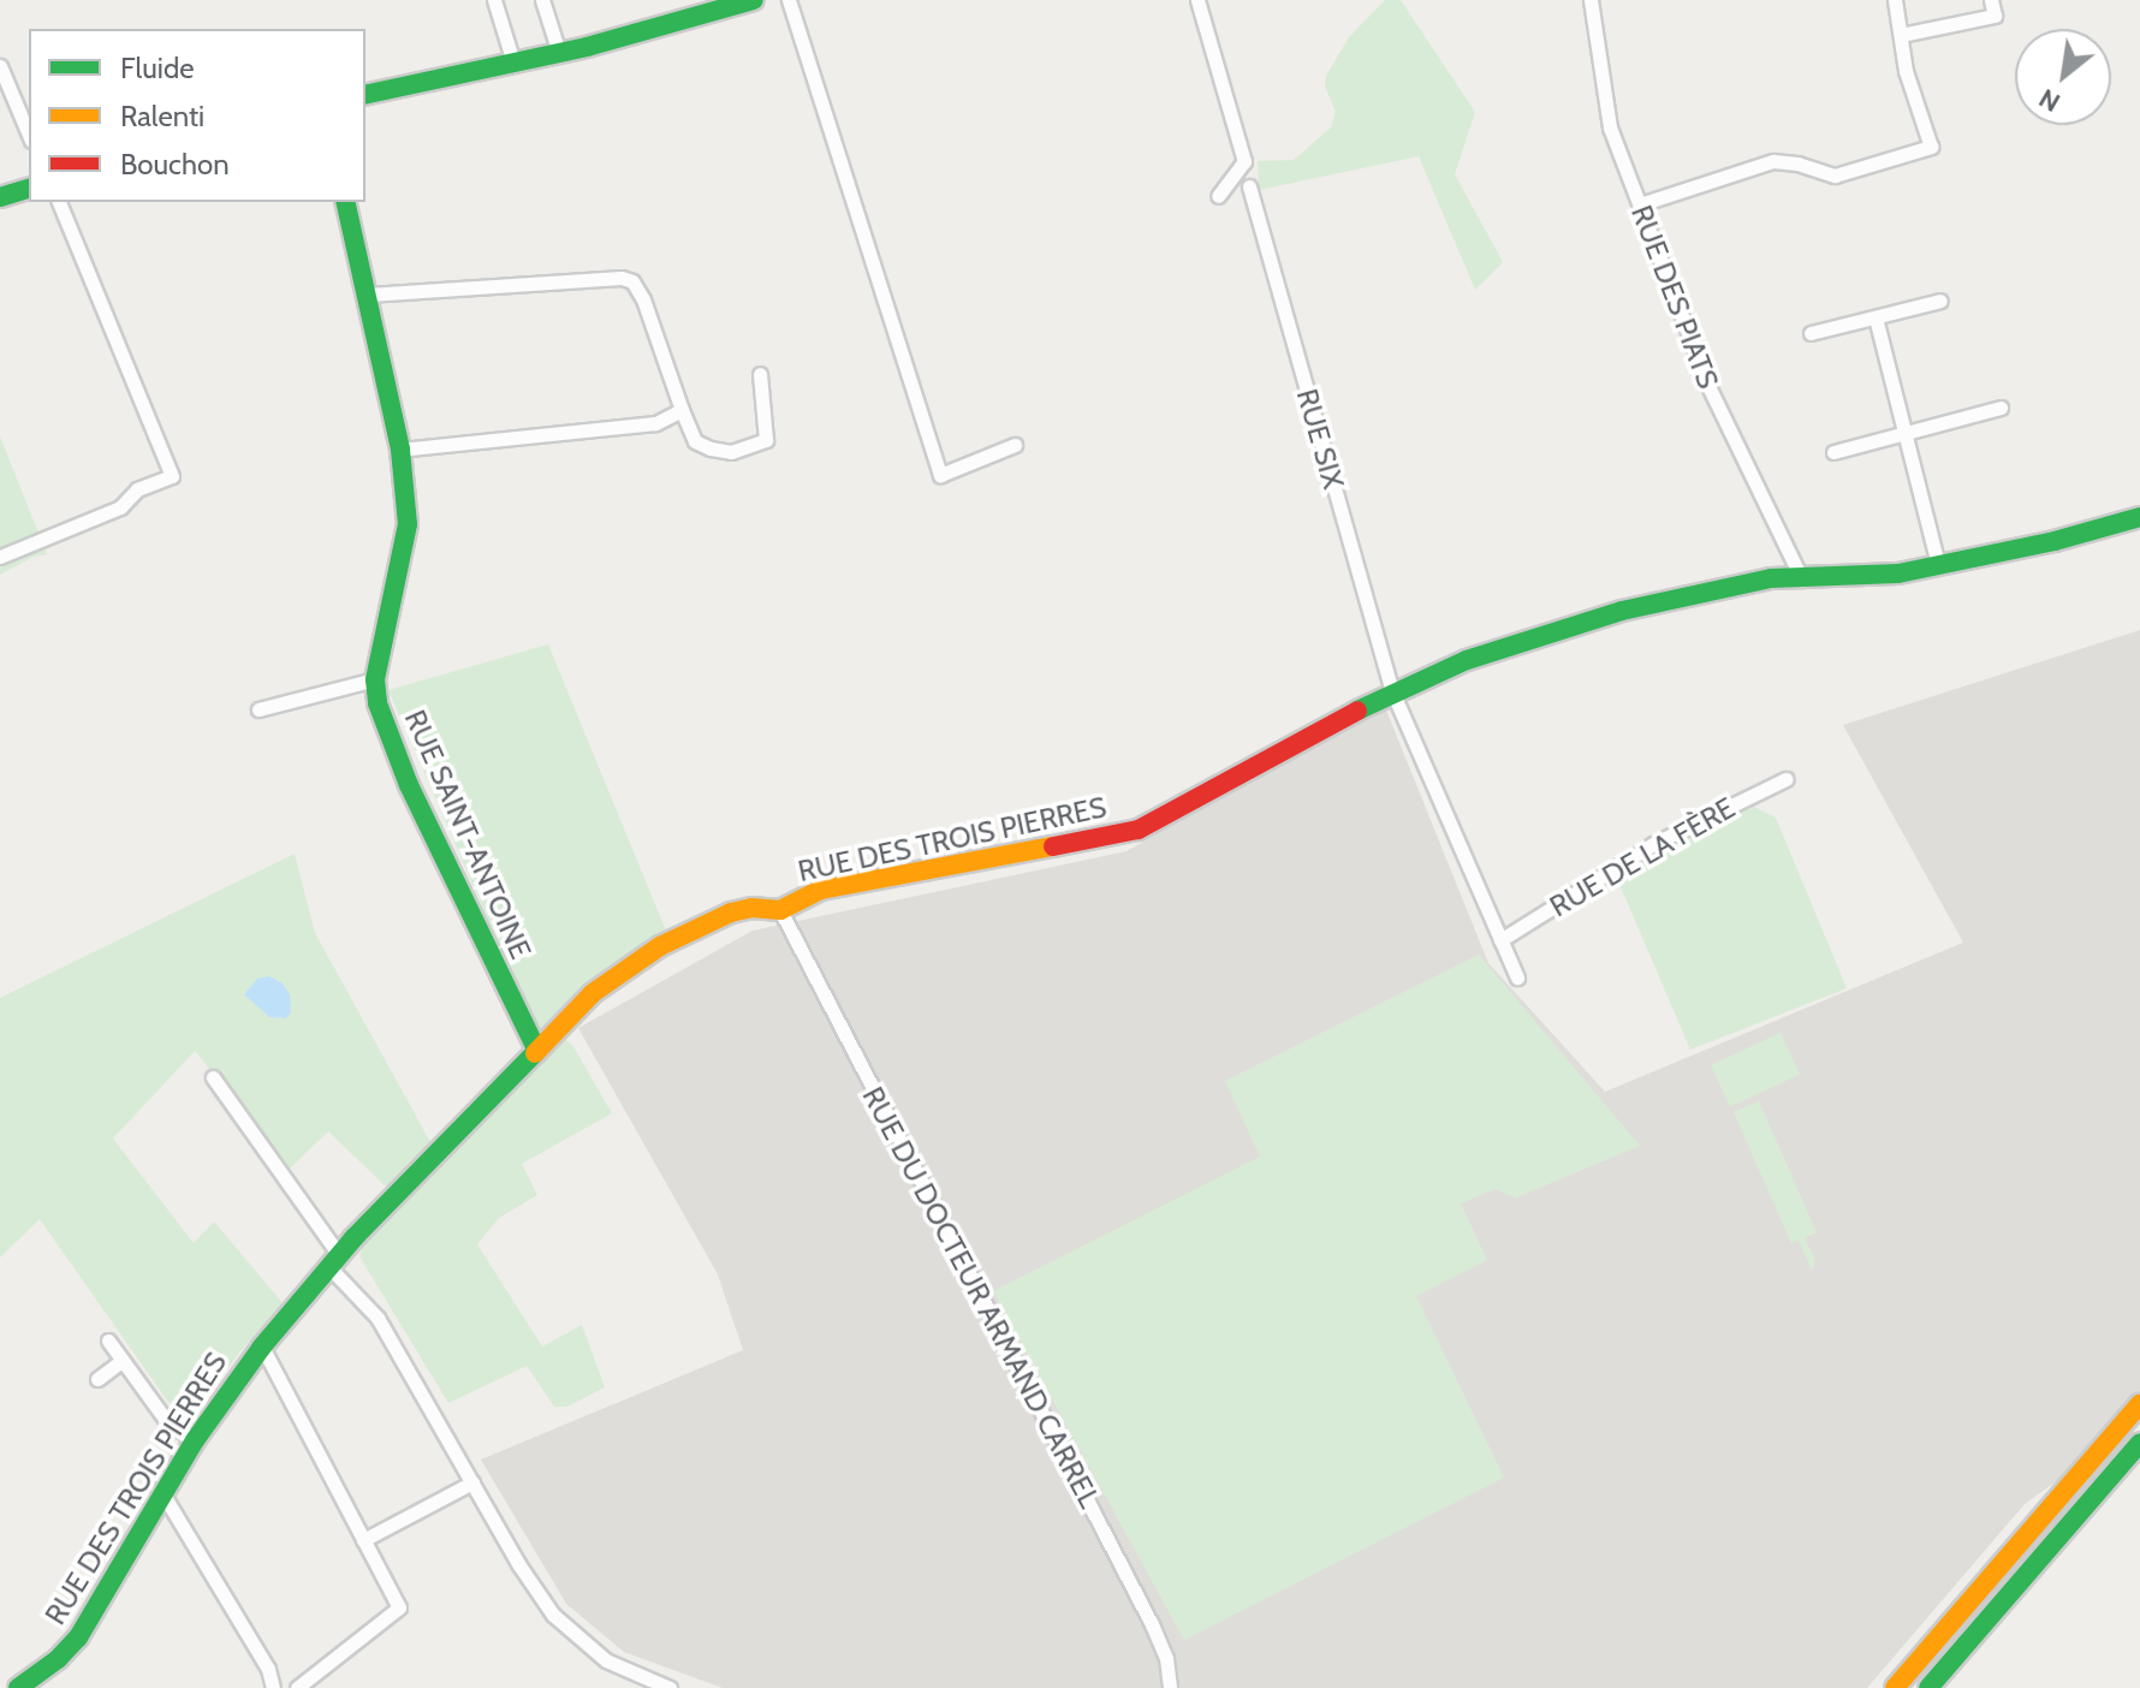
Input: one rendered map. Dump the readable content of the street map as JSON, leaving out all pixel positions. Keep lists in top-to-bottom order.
{
  "streets": {
    "street": [
      "RUE DES PIATS",
      "RUE SIX",
      "RUE SAINT-ANTOINE",
      "RUE DES TROIS PIERRES",
      "RUE DE LA FÈRE",
      "RUE DU DOCTEUR ARMAND CARREL"
    ]
  },
  "crossings": [
    ["RUE DES PIATS", "RUE DES TROIS PIERRES"],
    ["RUE SIX", "RUE DES TROIS PIERRES"],
    ["RUE SAINT-ANTOINE", "RUE DES TROIS PIERRES"],
    ["RUE DES TROIS PIERRES", "RUE DU DOCTEUR ARMAND CARREL"]
  ],
  "legend": ["Fluide", "Ralenti", "Bouchon"],
  "north": "bottom left"
}
